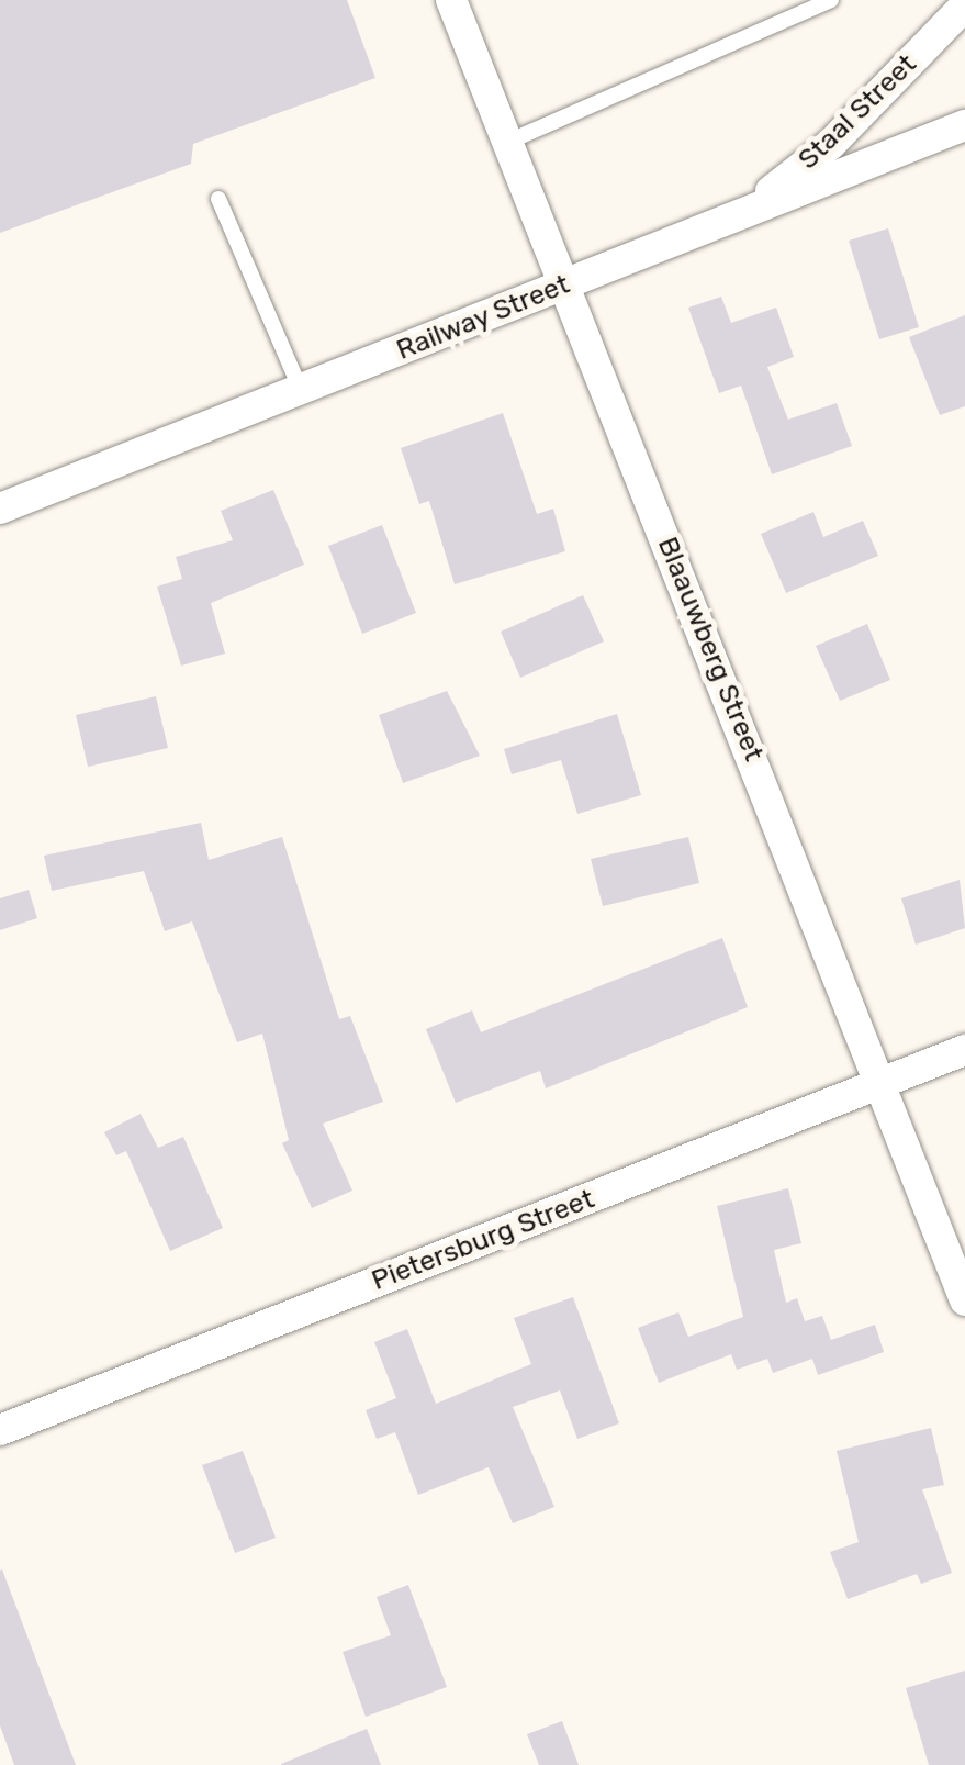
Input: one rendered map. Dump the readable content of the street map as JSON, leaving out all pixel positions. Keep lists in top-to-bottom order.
{
  "streets": {
    "street": [
      "Staal Street",
      "Railway Street",
      "Blaauwberg Street",
      "Pietersburg Street"
    ]
  },
  "crossings": [
    ["Staal Street", "Railway Street"],
    ["Railway Street", "Blaauwberg Street"],
    ["Blaauwberg Street", "Pietersburg Street"]
  ]
}
